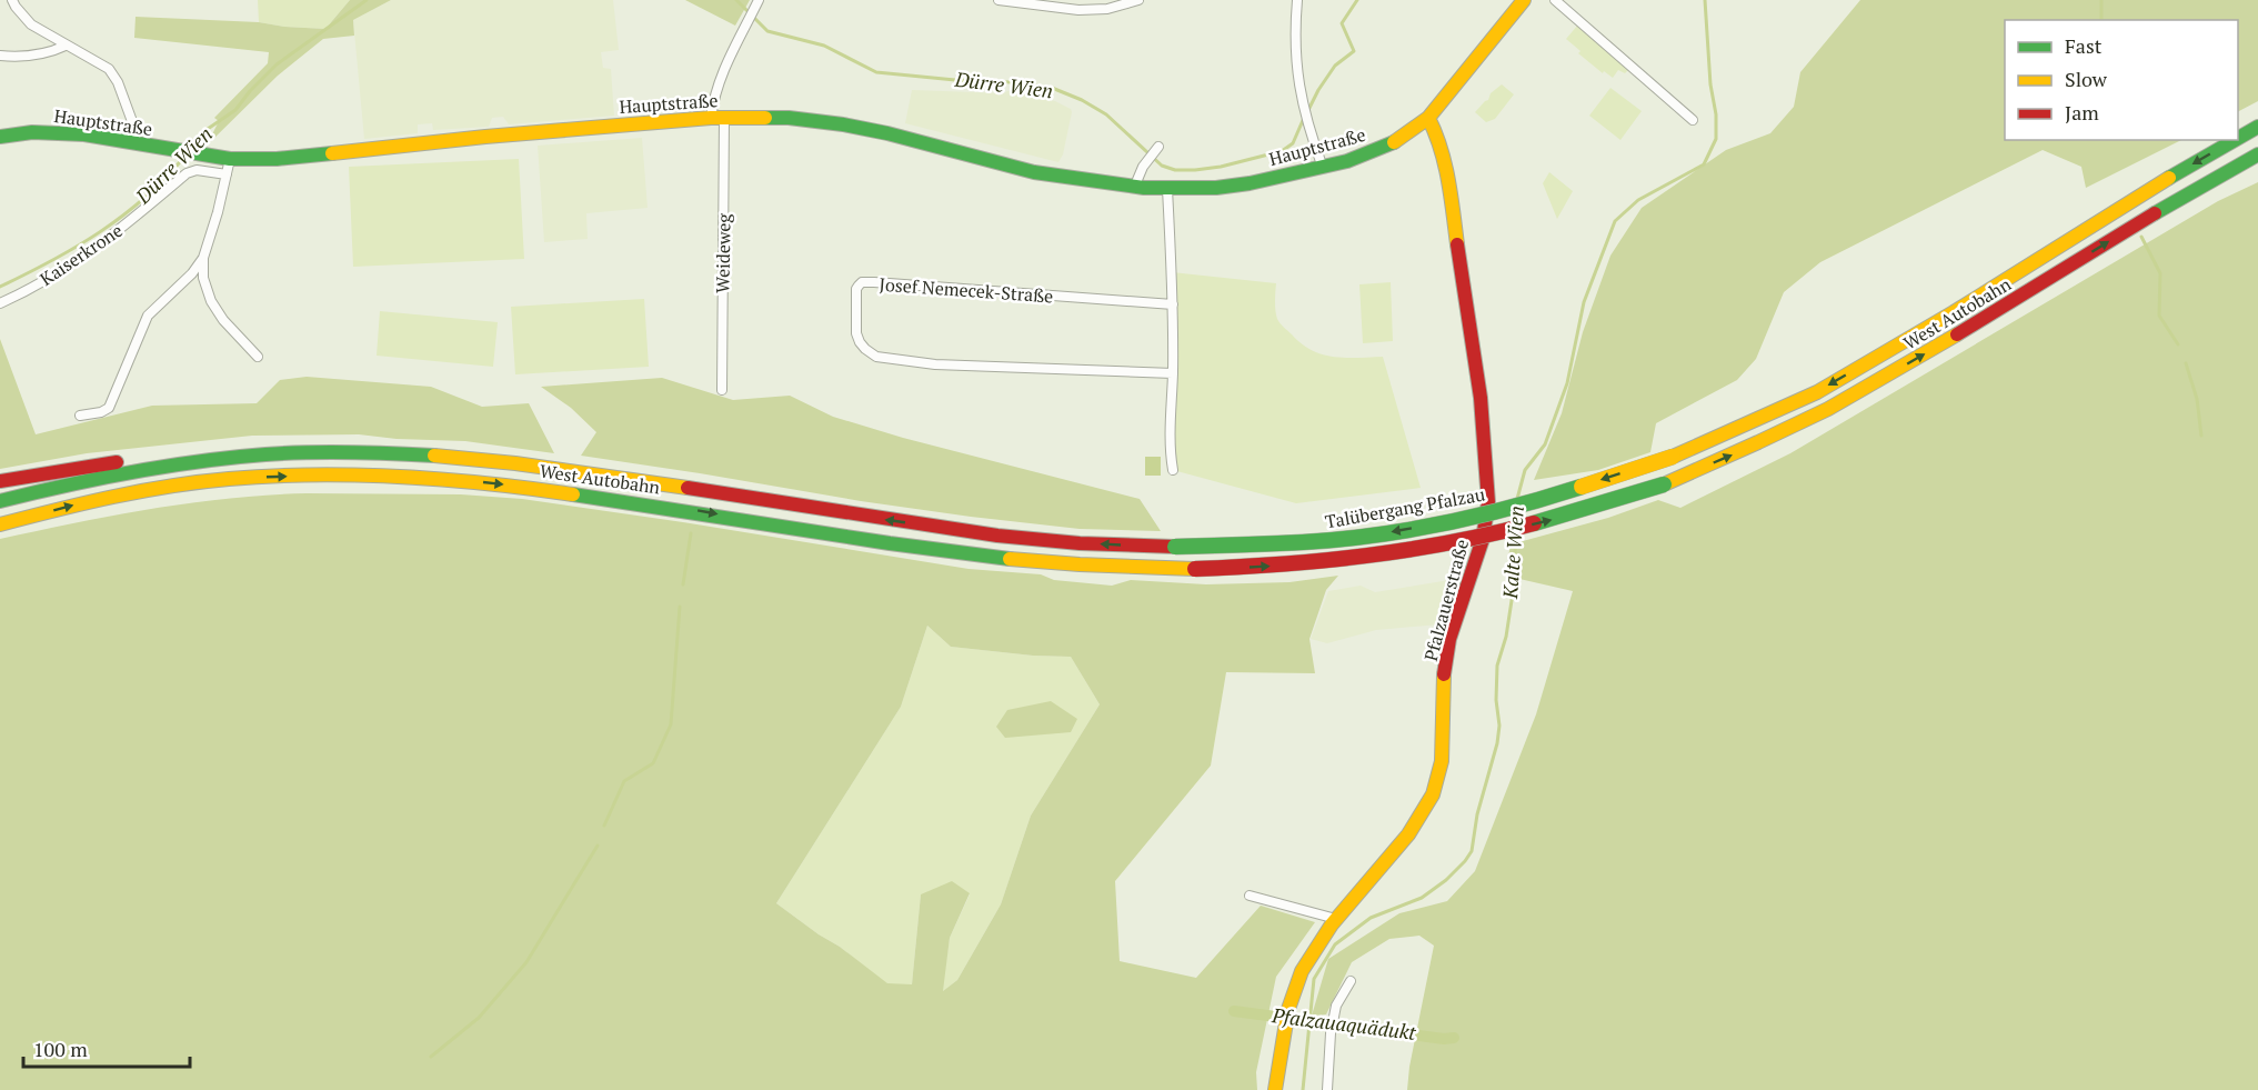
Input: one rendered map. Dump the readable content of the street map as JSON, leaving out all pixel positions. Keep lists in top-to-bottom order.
{
  "streets": {
    "main road": [
      "Hauptstraße",
      "West Autobahn",
      "Talübergang Pfalzau",
      "Pfalzauerstraße"
    ],
    "street": ["Weideweg", "Kaiserkrone", "Josef Nemecek-Straße"]
  },
  "crossings": [
    ["Hauptstraße", "Weideweg"],
    ["Hauptstraße", "Pfalzauerstraße"],
    ["West Autobahn", "Talübergang Pfalzau"]
  ],
  "one_way": ["Talübergang Pfalzau"],
  "water": ["Dürre Wien", "Kalte Wien", "Pfalzauaquädukt"],
  "legend": ["Fast", "Slow", "Jam"],
  "scale_bar": "100 m"
}
